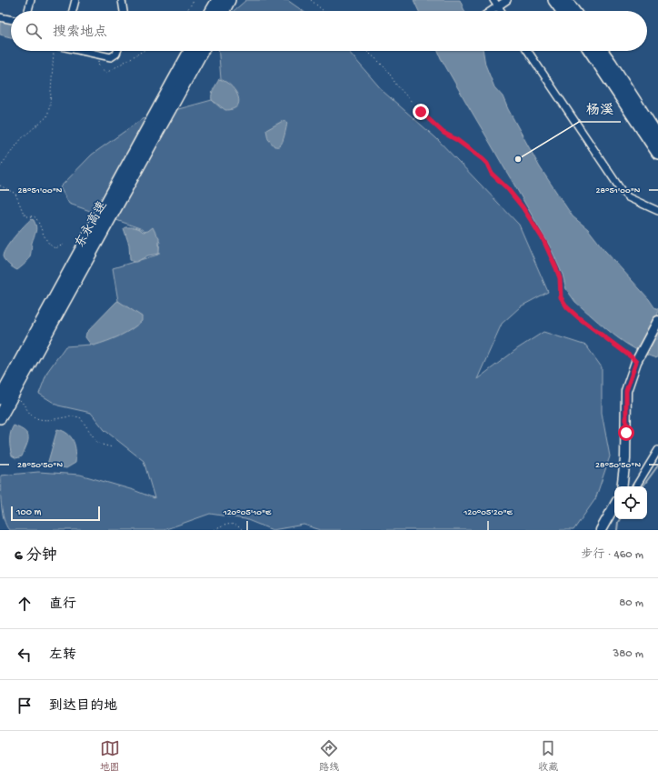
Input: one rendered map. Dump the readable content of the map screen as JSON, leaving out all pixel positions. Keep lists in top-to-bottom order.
{
  "streets": {
    "highway": ["东永高速"]
  },
  "places": ["杨溪"],
  "scale_bar": "100 m",
  "page": {
    "search": "搜索地点",
    "scale": "100 m",
    "heading": ["6 分钟", "步行 · 460 m"],
    "list": [
      ["直行", "80 m"],
      ["左转", "380 m"],
      "到达目的地"
    ],
    "nav": ["地图", "路线", "收藏"]
  },
  "coordinates": [
    "28°51'00\"N",
    "28°50'50\"N",
    "120°05'10\"E",
    "120°05'20\"E"
  ]
}
